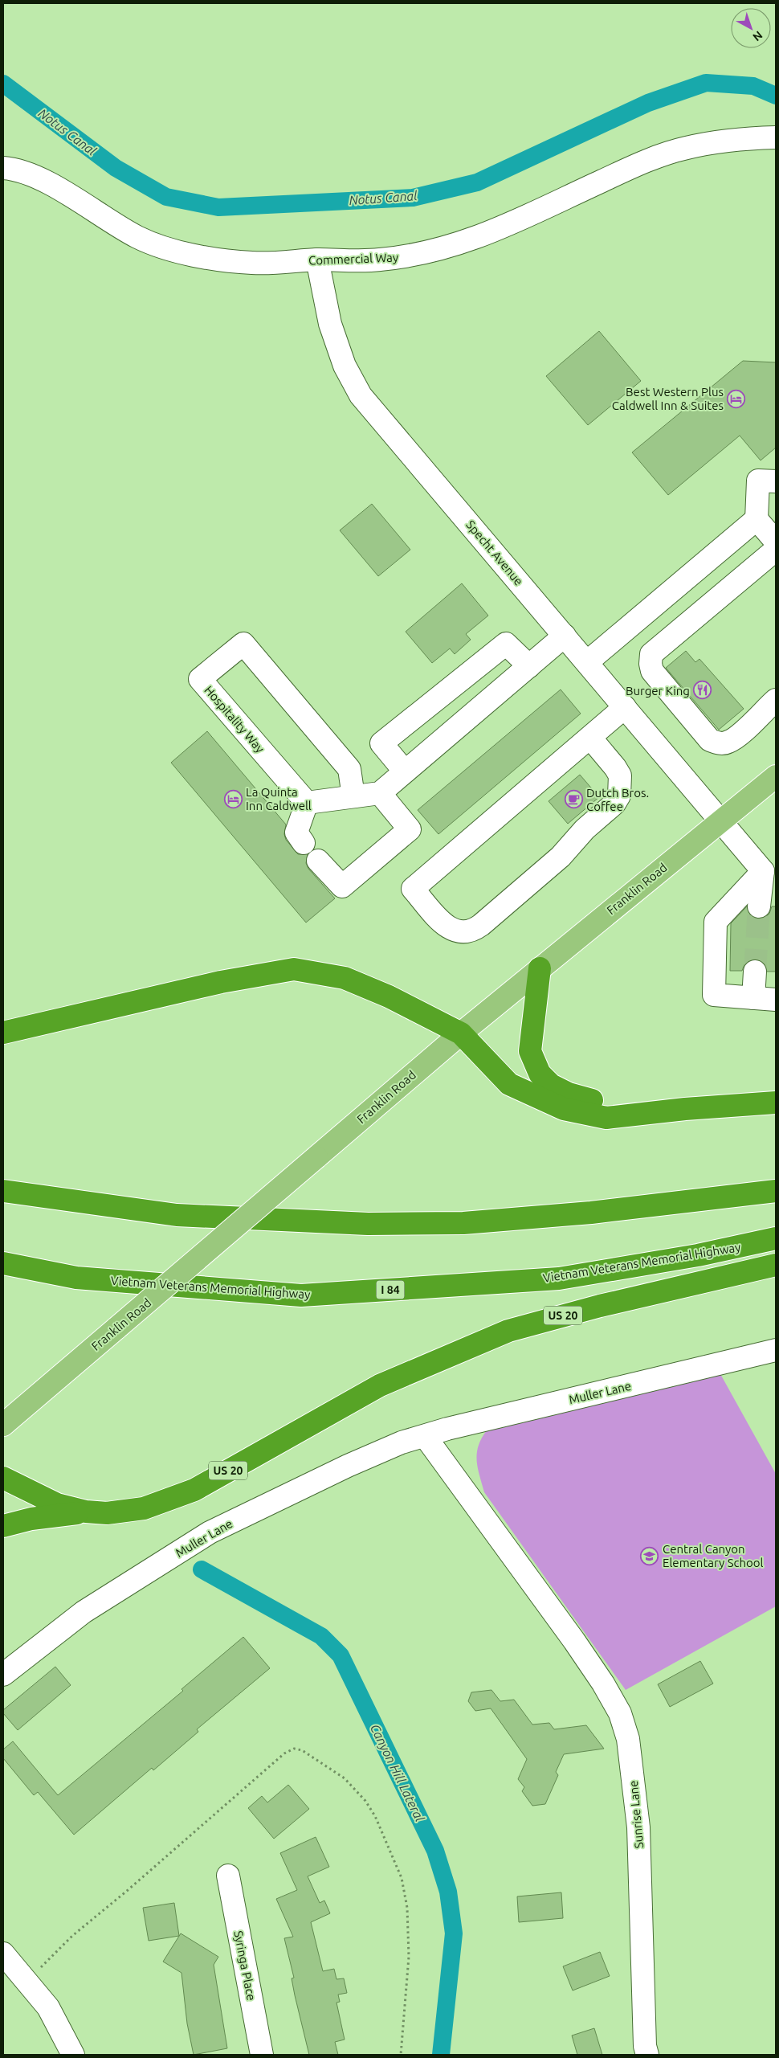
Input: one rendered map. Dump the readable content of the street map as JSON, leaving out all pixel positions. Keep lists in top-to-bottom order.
{
  "streets": {
    "highway": ["Vietnam Veterans Memorial Highway", "I 84", "US 20"],
    "main road": ["Franklin Road"],
    "street": [
      "Commercial Way",
      "Specht Avenue",
      "Hospitality Way",
      "Muller Lane",
      "Sunrise Lane",
      "Syringa Place"
    ]
  },
  "crossings": [
    ["Commercial Way", "Specht Avenue"],
    ["Specht Avenue", "Franklin Road"],
    ["Muller Lane", "Sunrise Lane"]
  ],
  "water": ["Notus Canal", "Canyon Hill Lateral"],
  "places": {
    "hotel": ["Best Western Plus Caldwell Inn & Suites", "La Quinta Inn Caldwell"],
    "restaurant": ["Burger King"],
    "cafe": ["Dutch Bros. Coffee"],
    "school or university": ["Central Canyon Elementary School"]
  },
  "north": "bottom right"
}
